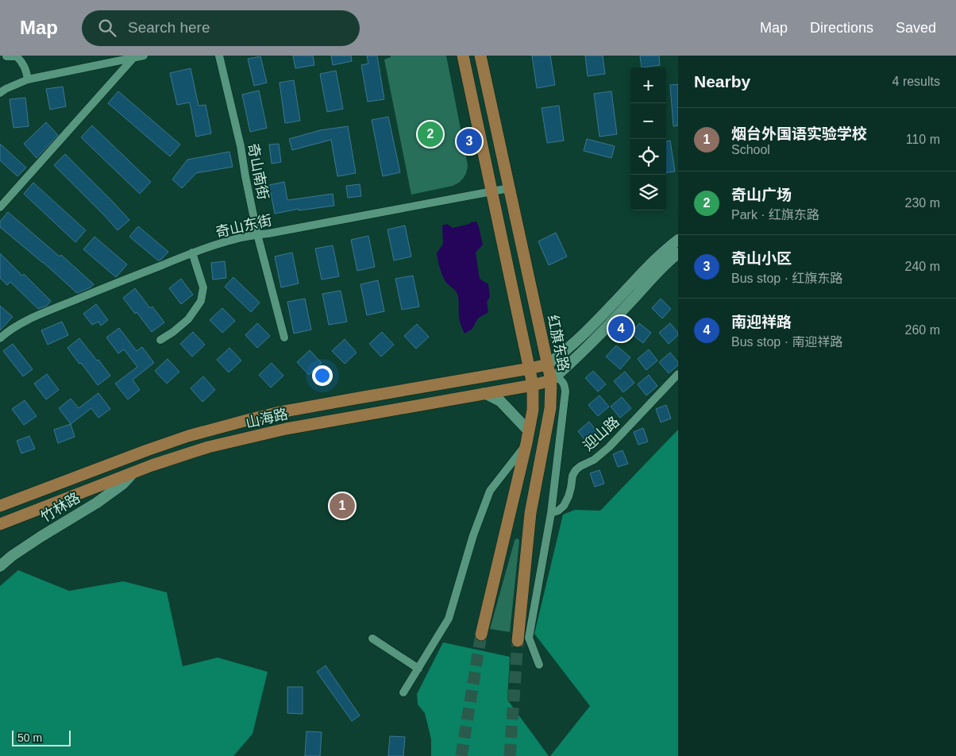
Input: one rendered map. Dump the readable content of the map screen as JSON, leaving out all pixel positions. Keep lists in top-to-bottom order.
{
  "streets": {
    "main road": ["红旗东路", "山海路", "竹林路"],
    "street": ["奇山南街", "奇山东街", "迎山路"]
  },
  "crossings": [
    ["奇山南街", "奇山东街"],
    ["奇山东街", "红旗东路"],
    ["红旗东路", "山海路"],
    ["山海路", "竹林路"]
  ],
  "scale_bar": "50 m",
  "page": {
    "header": "Map",
    "search": "Search here",
    "nav": ["Map", "Directions", "Saved"],
    "heading": ["Nearby", "4 results"],
    "map_buttons": ["+", "−"],
    "list": [
      {
        "mark": "1",
        "name": "烟台外国语实验学校",
        "note": "School",
        "value": "110 m"
      },
      {
        "mark": "2",
        "name": "奇山广场",
        "note": "Park · 红旗东路",
        "value": "230 m"
      },
      {
        "mark": "3",
        "name": "奇山小区",
        "note": "Bus stop · 红旗东路",
        "value": "240 m"
      },
      {
        "mark": "4",
        "name": "南迎祥路",
        "note": "Bus stop · 南迎祥路",
        "value": "260 m"
      }
    ],
    "pins": [
      "2",
      "3",
      "4",
      "1"
    ],
    "scale": "50 m"
  }
}
